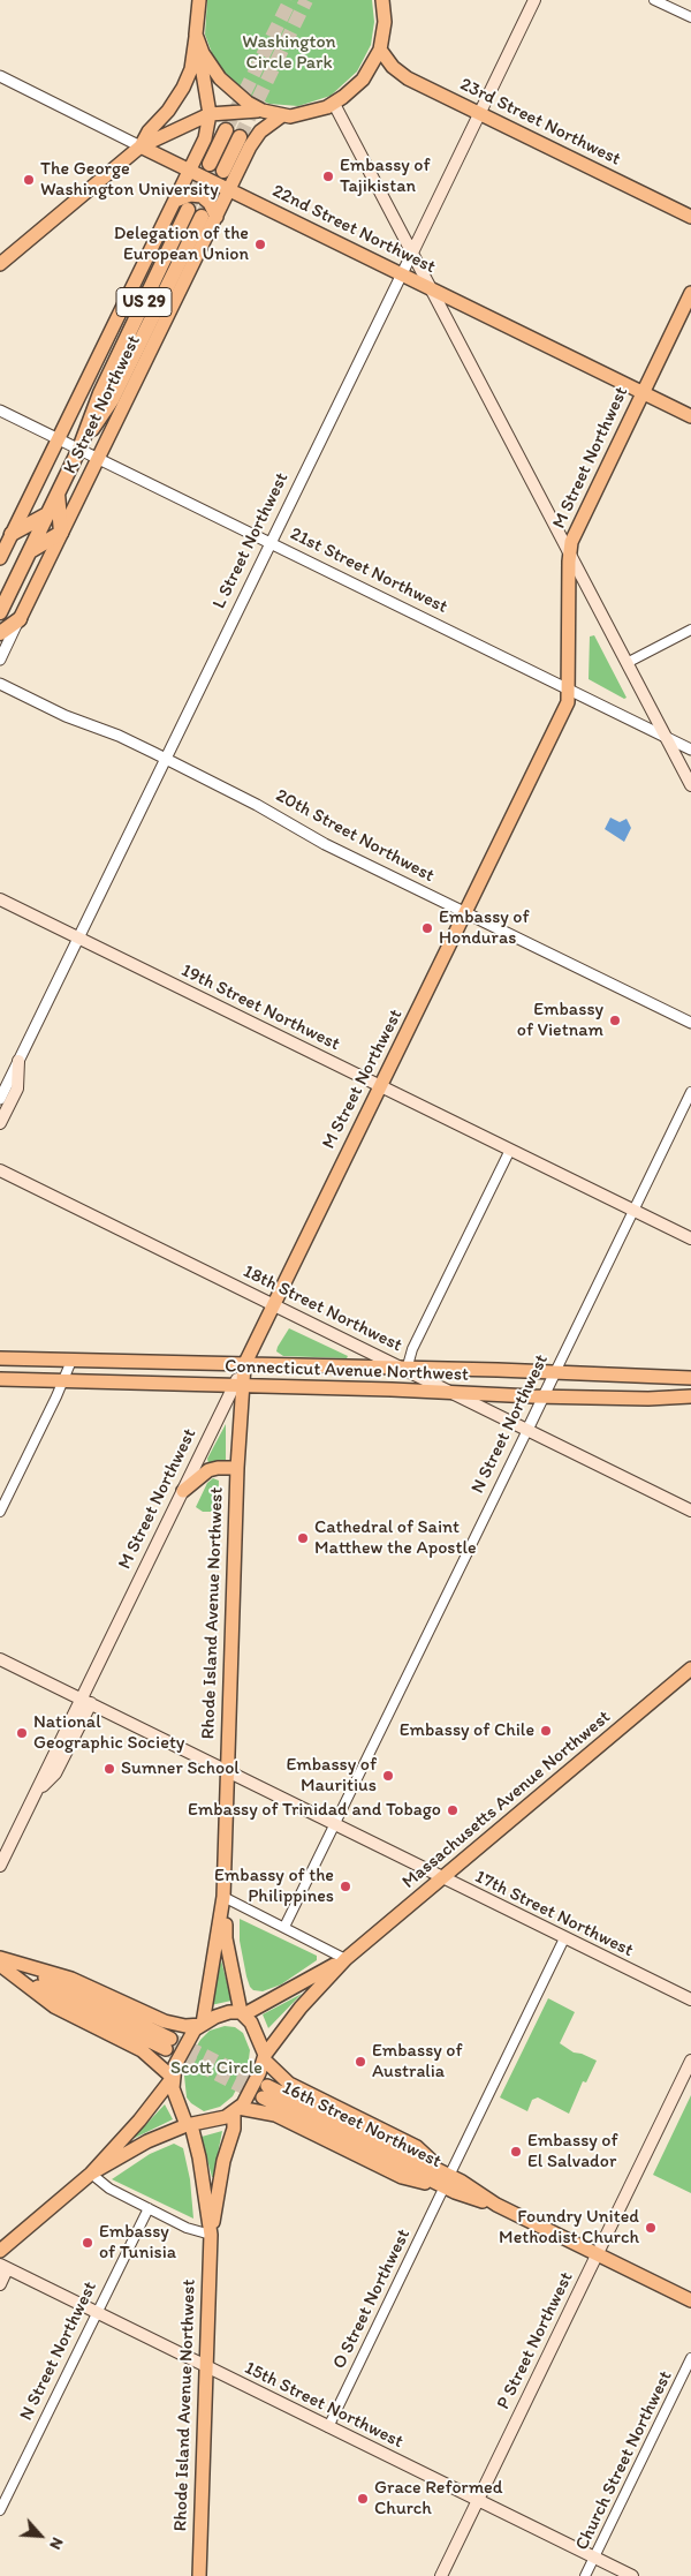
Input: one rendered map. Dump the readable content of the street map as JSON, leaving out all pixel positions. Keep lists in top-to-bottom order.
{
  "streets": {
    "highway": ["US 29", "K Street Northwest"],
    "main road": [
      "23rd Street Northwest",
      "22nd Street Northwest",
      "M Street Northwest",
      "L Street Northwest",
      "19th Street Northwest",
      "18th Street Northwest",
      "Connecticut Avenue Northwest",
      "Rhode Island Avenue Northwest",
      "Massachusetts Avenue Northwest",
      "17th Street Northwest",
      "16th Street Northwest",
      "P Street Northwest",
      "15th Street Northwest"
    ],
    "street": [
      "21st Street Northwest",
      "20th Street Northwest",
      "N Street Northwest",
      "O Street Northwest",
      "Church Street Northwest"
    ]
  },
  "crossings": [
    ["23rd Street Northwest", "L Street Northwest"],
    ["22nd Street Northwest", "K Street Northwest"],
    ["22nd Street Northwest", "M Street Northwest"],
    ["22nd Street Northwest", "L Street Northwest"],
    ["K Street Northwest", "21st Street Northwest"],
    ["M Street Northwest", "21st Street Northwest"],
    ["M Street Northwest", "20th Street Northwest"],
    ["M Street Northwest", "19th Street Northwest"],
    ["M Street Northwest", "18th Street Northwest"],
    ["M Street Northwest", "Connecticut Avenue Northwest"],
    ["M Street Northwest", "Rhode Island Avenue Northwest"],
    ["M Street Northwest", "17th Street Northwest"],
    ["L Street Northwest", "21st Street Northwest"],
    ["L Street Northwest", "20th Street Northwest"],
    ["L Street Northwest", "19th Street Northwest"],
    ["19th Street Northwest", "N Street Northwest"],
    ["18th Street Northwest", "Connecticut Avenue Northwest"],
    ["18th Street Northwest", "N Street Northwest"],
    ["Connecticut Avenue Northwest", "N Street Northwest"],
    ["Connecticut Avenue Northwest", "Rhode Island Avenue Northwest"],
    ["N Street Northwest", "17th Street Northwest"],
    ["N Street Northwest", "15th Street Northwest"],
    ["Rhode Island Avenue Northwest", "Massachusetts Avenue Northwest"],
    ["Rhode Island Avenue Northwest", "17th Street Northwest"],
    ["Rhode Island Avenue Northwest", "16th Street Northwest"],
    ["Rhode Island Avenue Northwest", "15th Street Northwest"],
    ["Massachusetts Avenue Northwest", "17th Street Northwest"],
    ["Massachusetts Avenue Northwest", "16th Street Northwest"],
    ["17th Street Northwest", "O Street Northwest"],
    ["16th Street Northwest", "O Street Northwest"],
    ["16th Street Northwest", "P Street Northwest"],
    ["O Street Northwest", "15th Street Northwest"],
    ["P Street Northwest", "15th Street Northwest"],
    ["15th Street Northwest", "Church Street Northwest"]
  ],
  "parks": ["Washington Circle Park", "Scott Circle"],
  "places": [
    "Embassy of Tajikistan",
    "The George Washington University",
    "Delegation of the European Union",
    "Embassy of Honduras",
    "Embassy of Vietnam",
    "Cathedral of Saint Matthew the Apostle",
    "Embassy of Chile",
    "National Geographic Society",
    "Sumner School",
    "Embassy of Mauritius",
    "Embassy of Trinidad and Tobago",
    "Embassy of the Philippines",
    "Embassy of Australia",
    "Embassy of El Salvador",
    "Foundry United Methodist Church",
    "Embassy of Tunisia",
    "Grace Reformed Church"
  ],
  "north": "bottom right"
}
